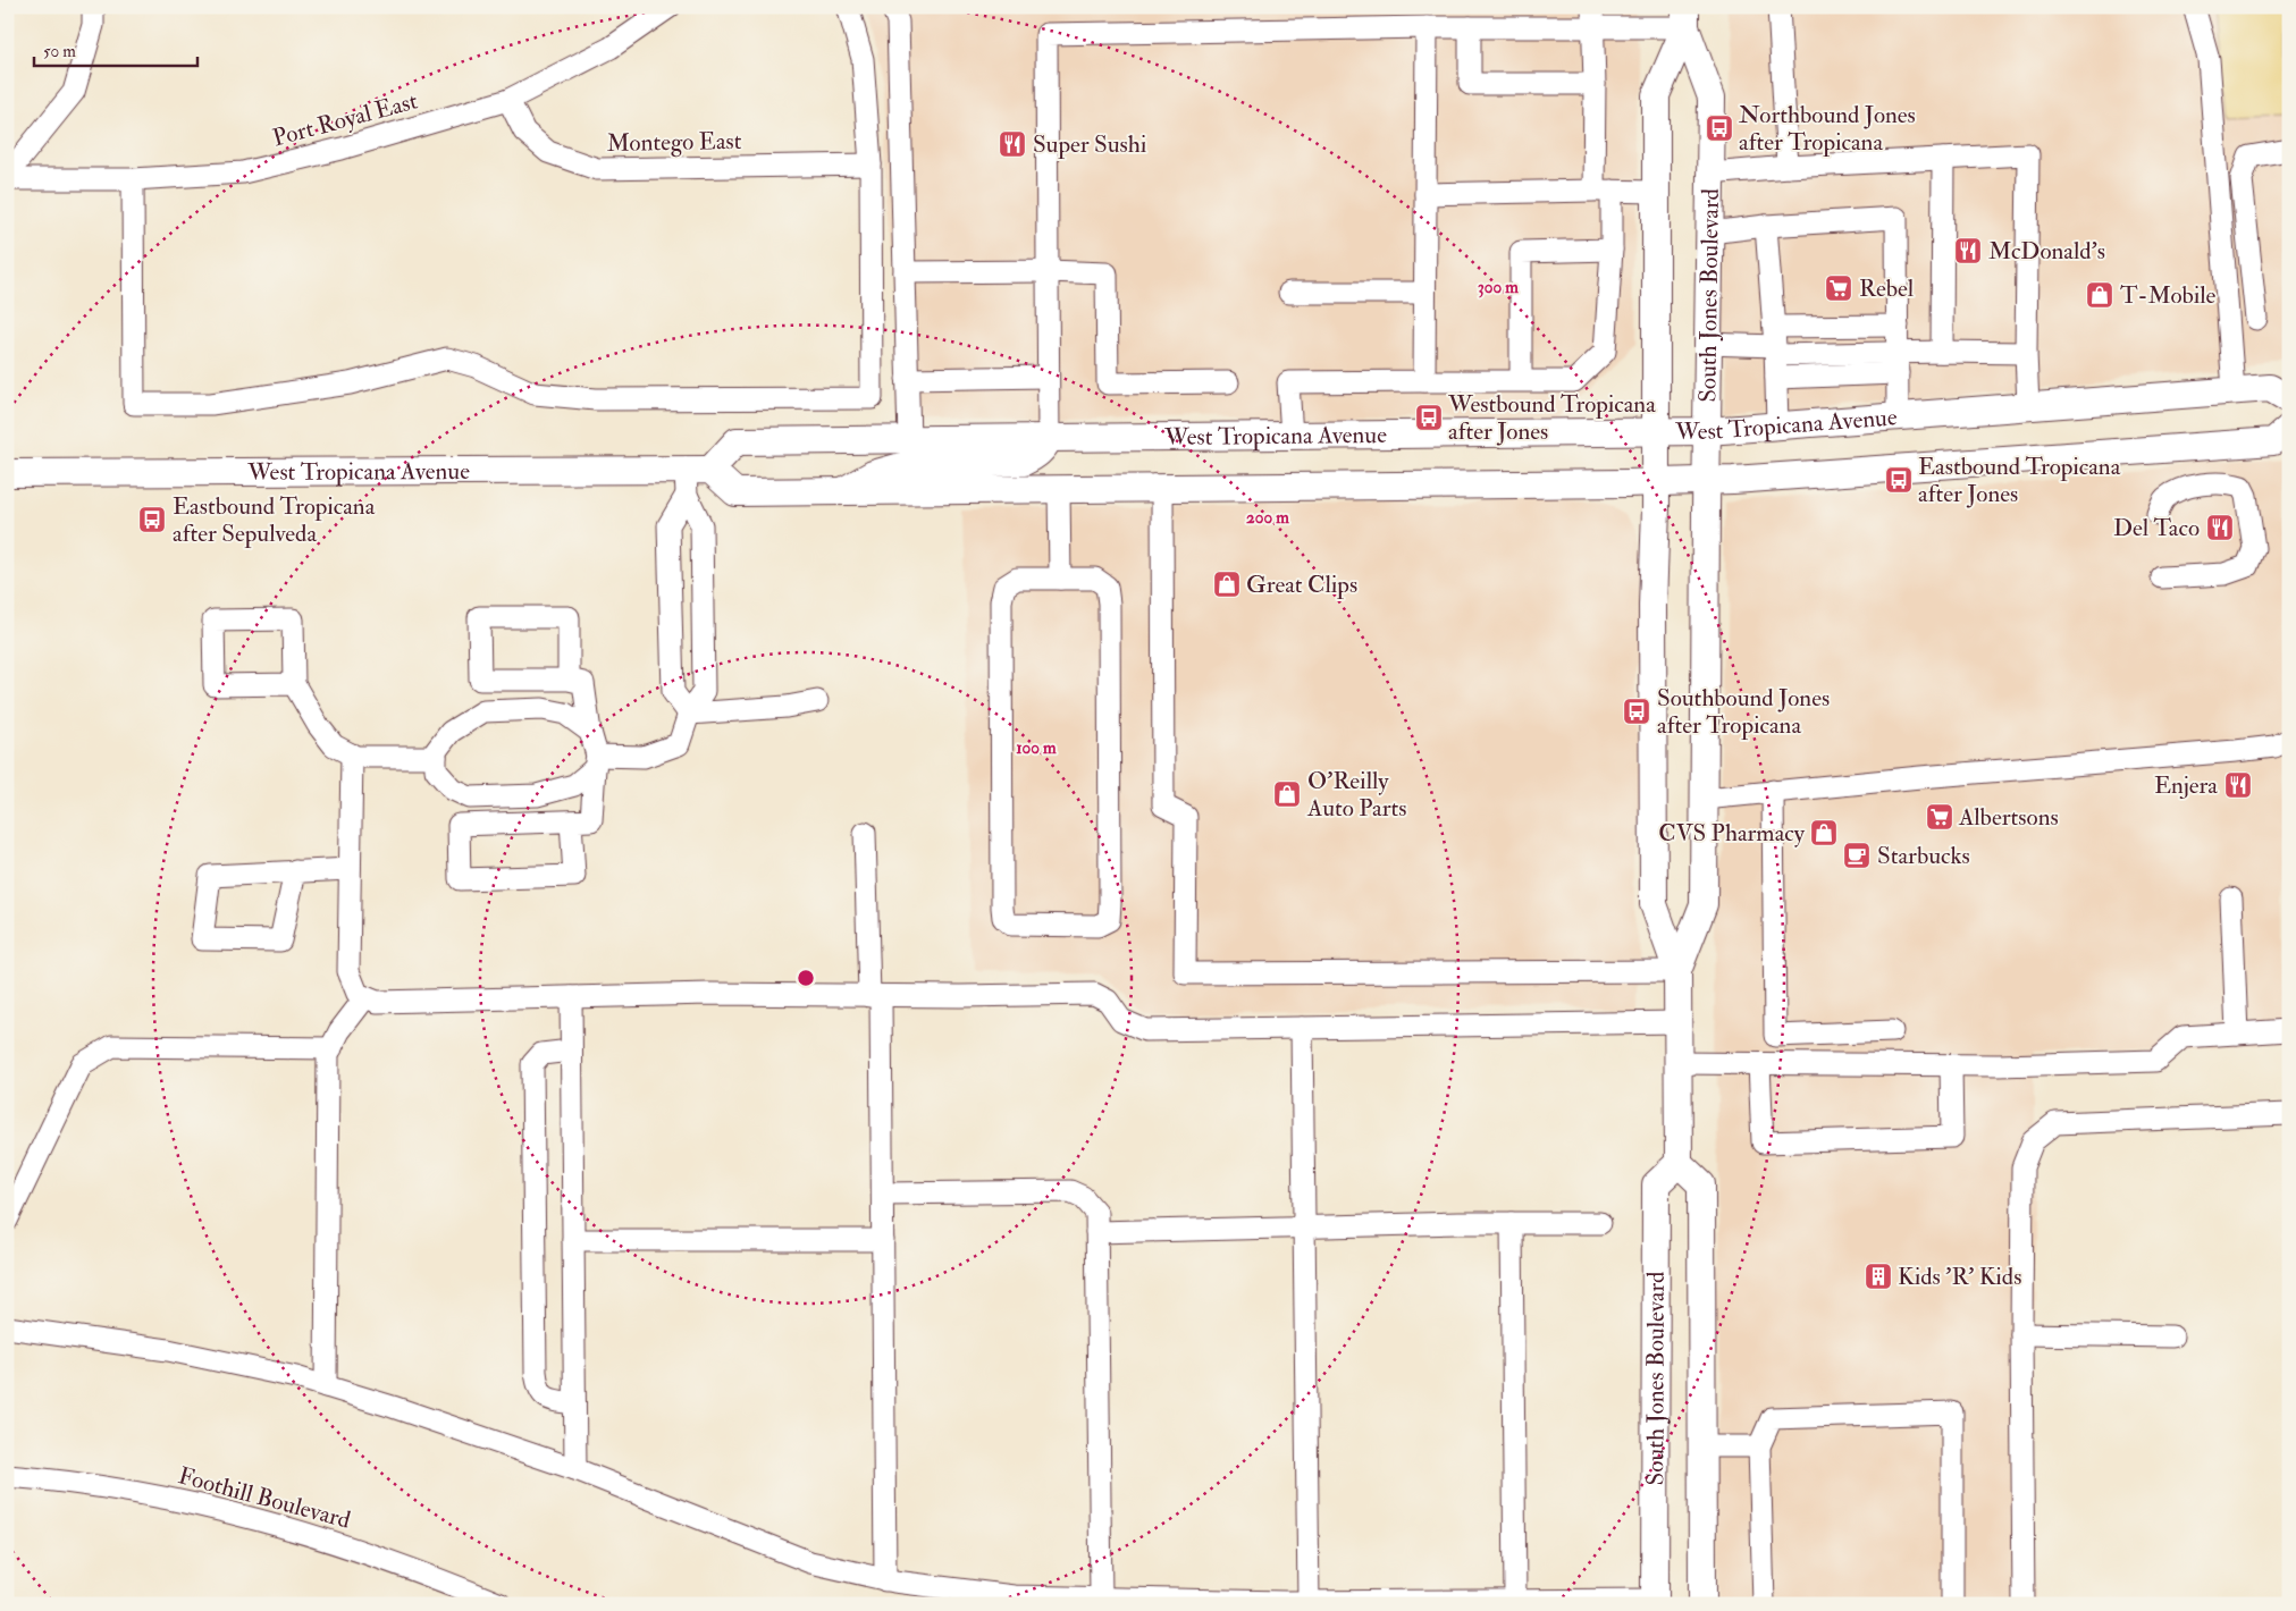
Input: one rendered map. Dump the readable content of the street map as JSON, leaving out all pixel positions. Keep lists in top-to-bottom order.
{
  "streets": {
    "main road": ["South Jones Boulevard", "West Tropicana Avenue"],
    "street": ["Port Royal East", "Montego East", "Foothill Boulevard"]
  },
  "crossings": [
    ["Port Royal East", "Montego East"],
    ["South Jones Boulevard", "West Tropicana Avenue"]
  ],
  "places": {
    "bus stop": [
      "Northbound Jones after Tropicana",
      "Westbound Tropicana after Jones",
      "Eastbound Tropicana after Jones",
      "Eastbound Tropicana after Sepulveda",
      "Southbound Jones after Tropicana"
    ],
    "restaurant": [
      "Super Sushi",
      "McDonald's",
      "Del Taco",
      "Enjera"
    ],
    "supermarket": ["Rebel", "Albertsons"],
    "shop": [
      "T-Mobile",
      "Great Clips",
      "O'Reilly Auto Parts",
      "CVS Pharmacy"
    ],
    "cafe": ["Starbucks"],
    "building": ["Kids 'R' Kids"]
  },
  "scale_bar": "50 m",
  "rings": ["300 m", "200 m", "100 m"]
}
